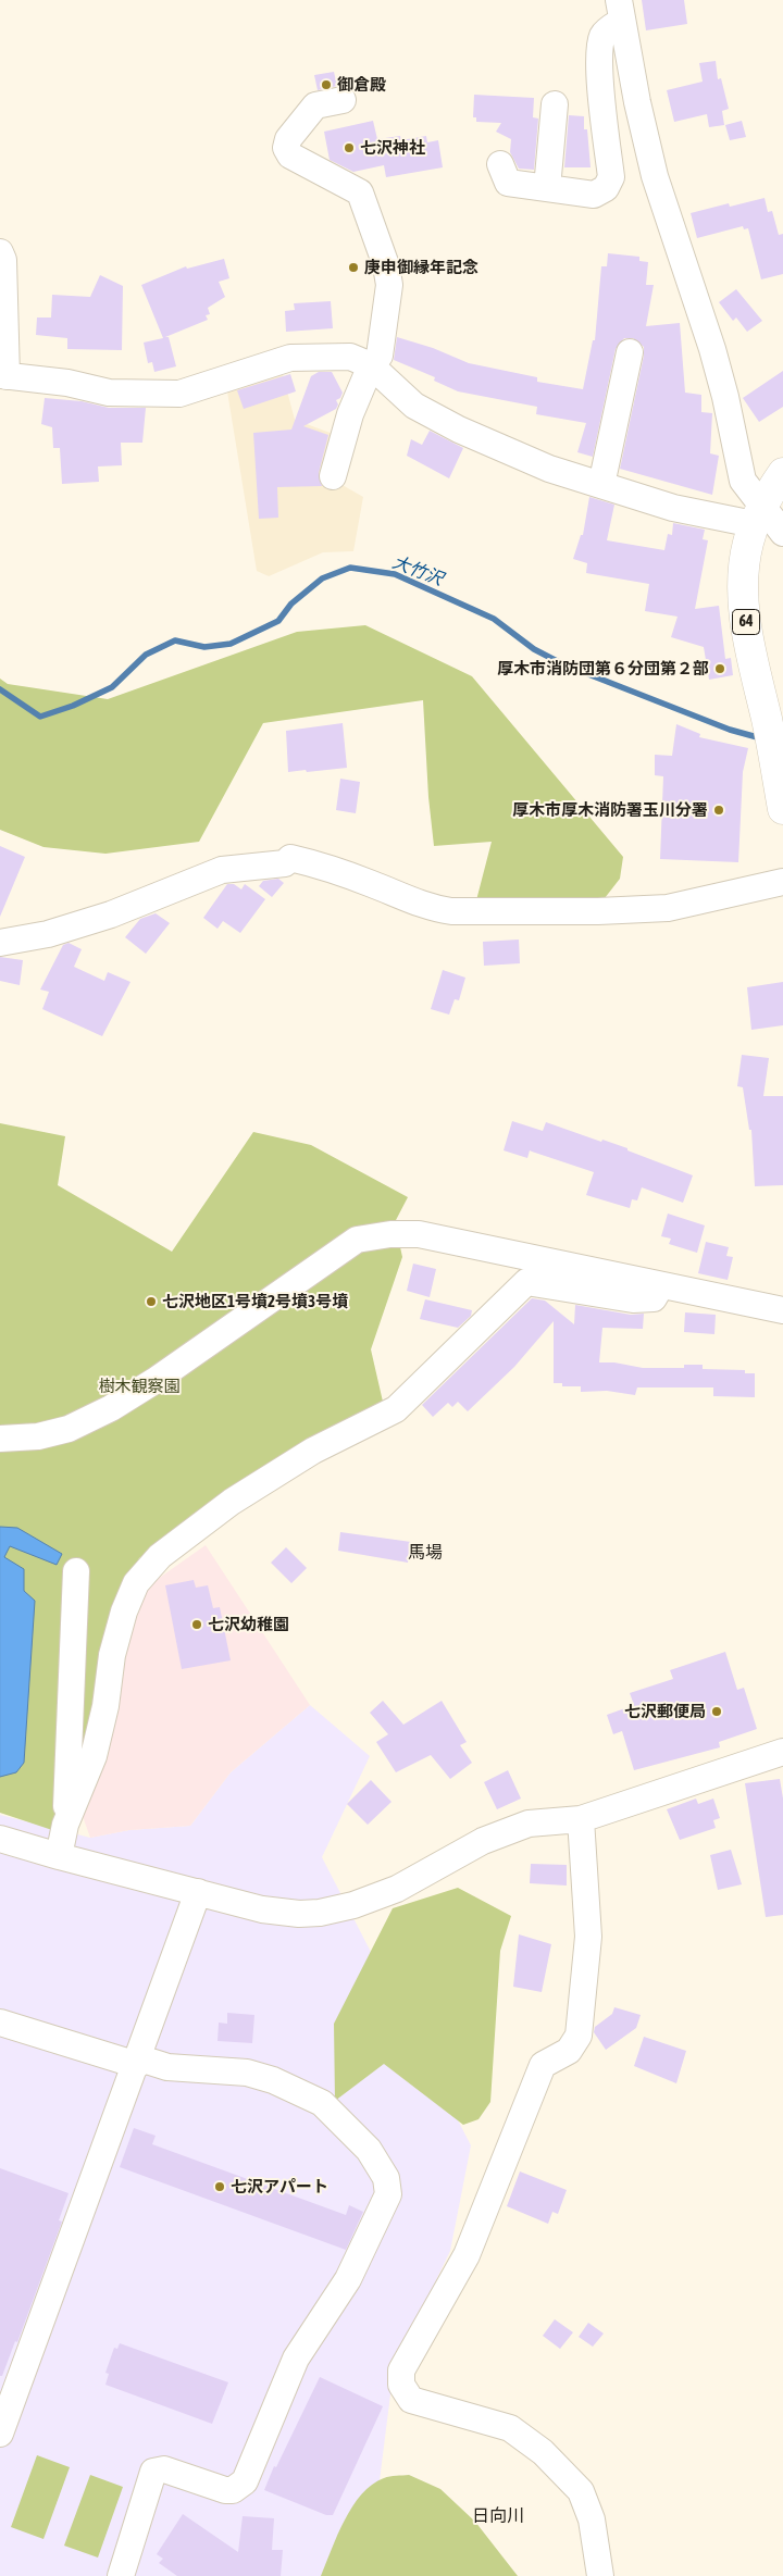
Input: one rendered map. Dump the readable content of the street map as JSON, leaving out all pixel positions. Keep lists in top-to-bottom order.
{
  "streets": {
    "main road": ["64"]
  },
  "districts": ["馬場", "日向川"],
  "water": ["大竹沢"],
  "parks": ["樹木観察園"],
  "places": [
    "御倉殿",
    "七沢神社",
    "庚申御縁年記念",
    "厚木市消防団第６分団第２部",
    "厚木市厚木消防署玉川分署",
    "七沢地区1号墳2号墳3号墳",
    "七沢幼稚園",
    "七沢郵便局",
    "七沢アパート"
  ]
}
